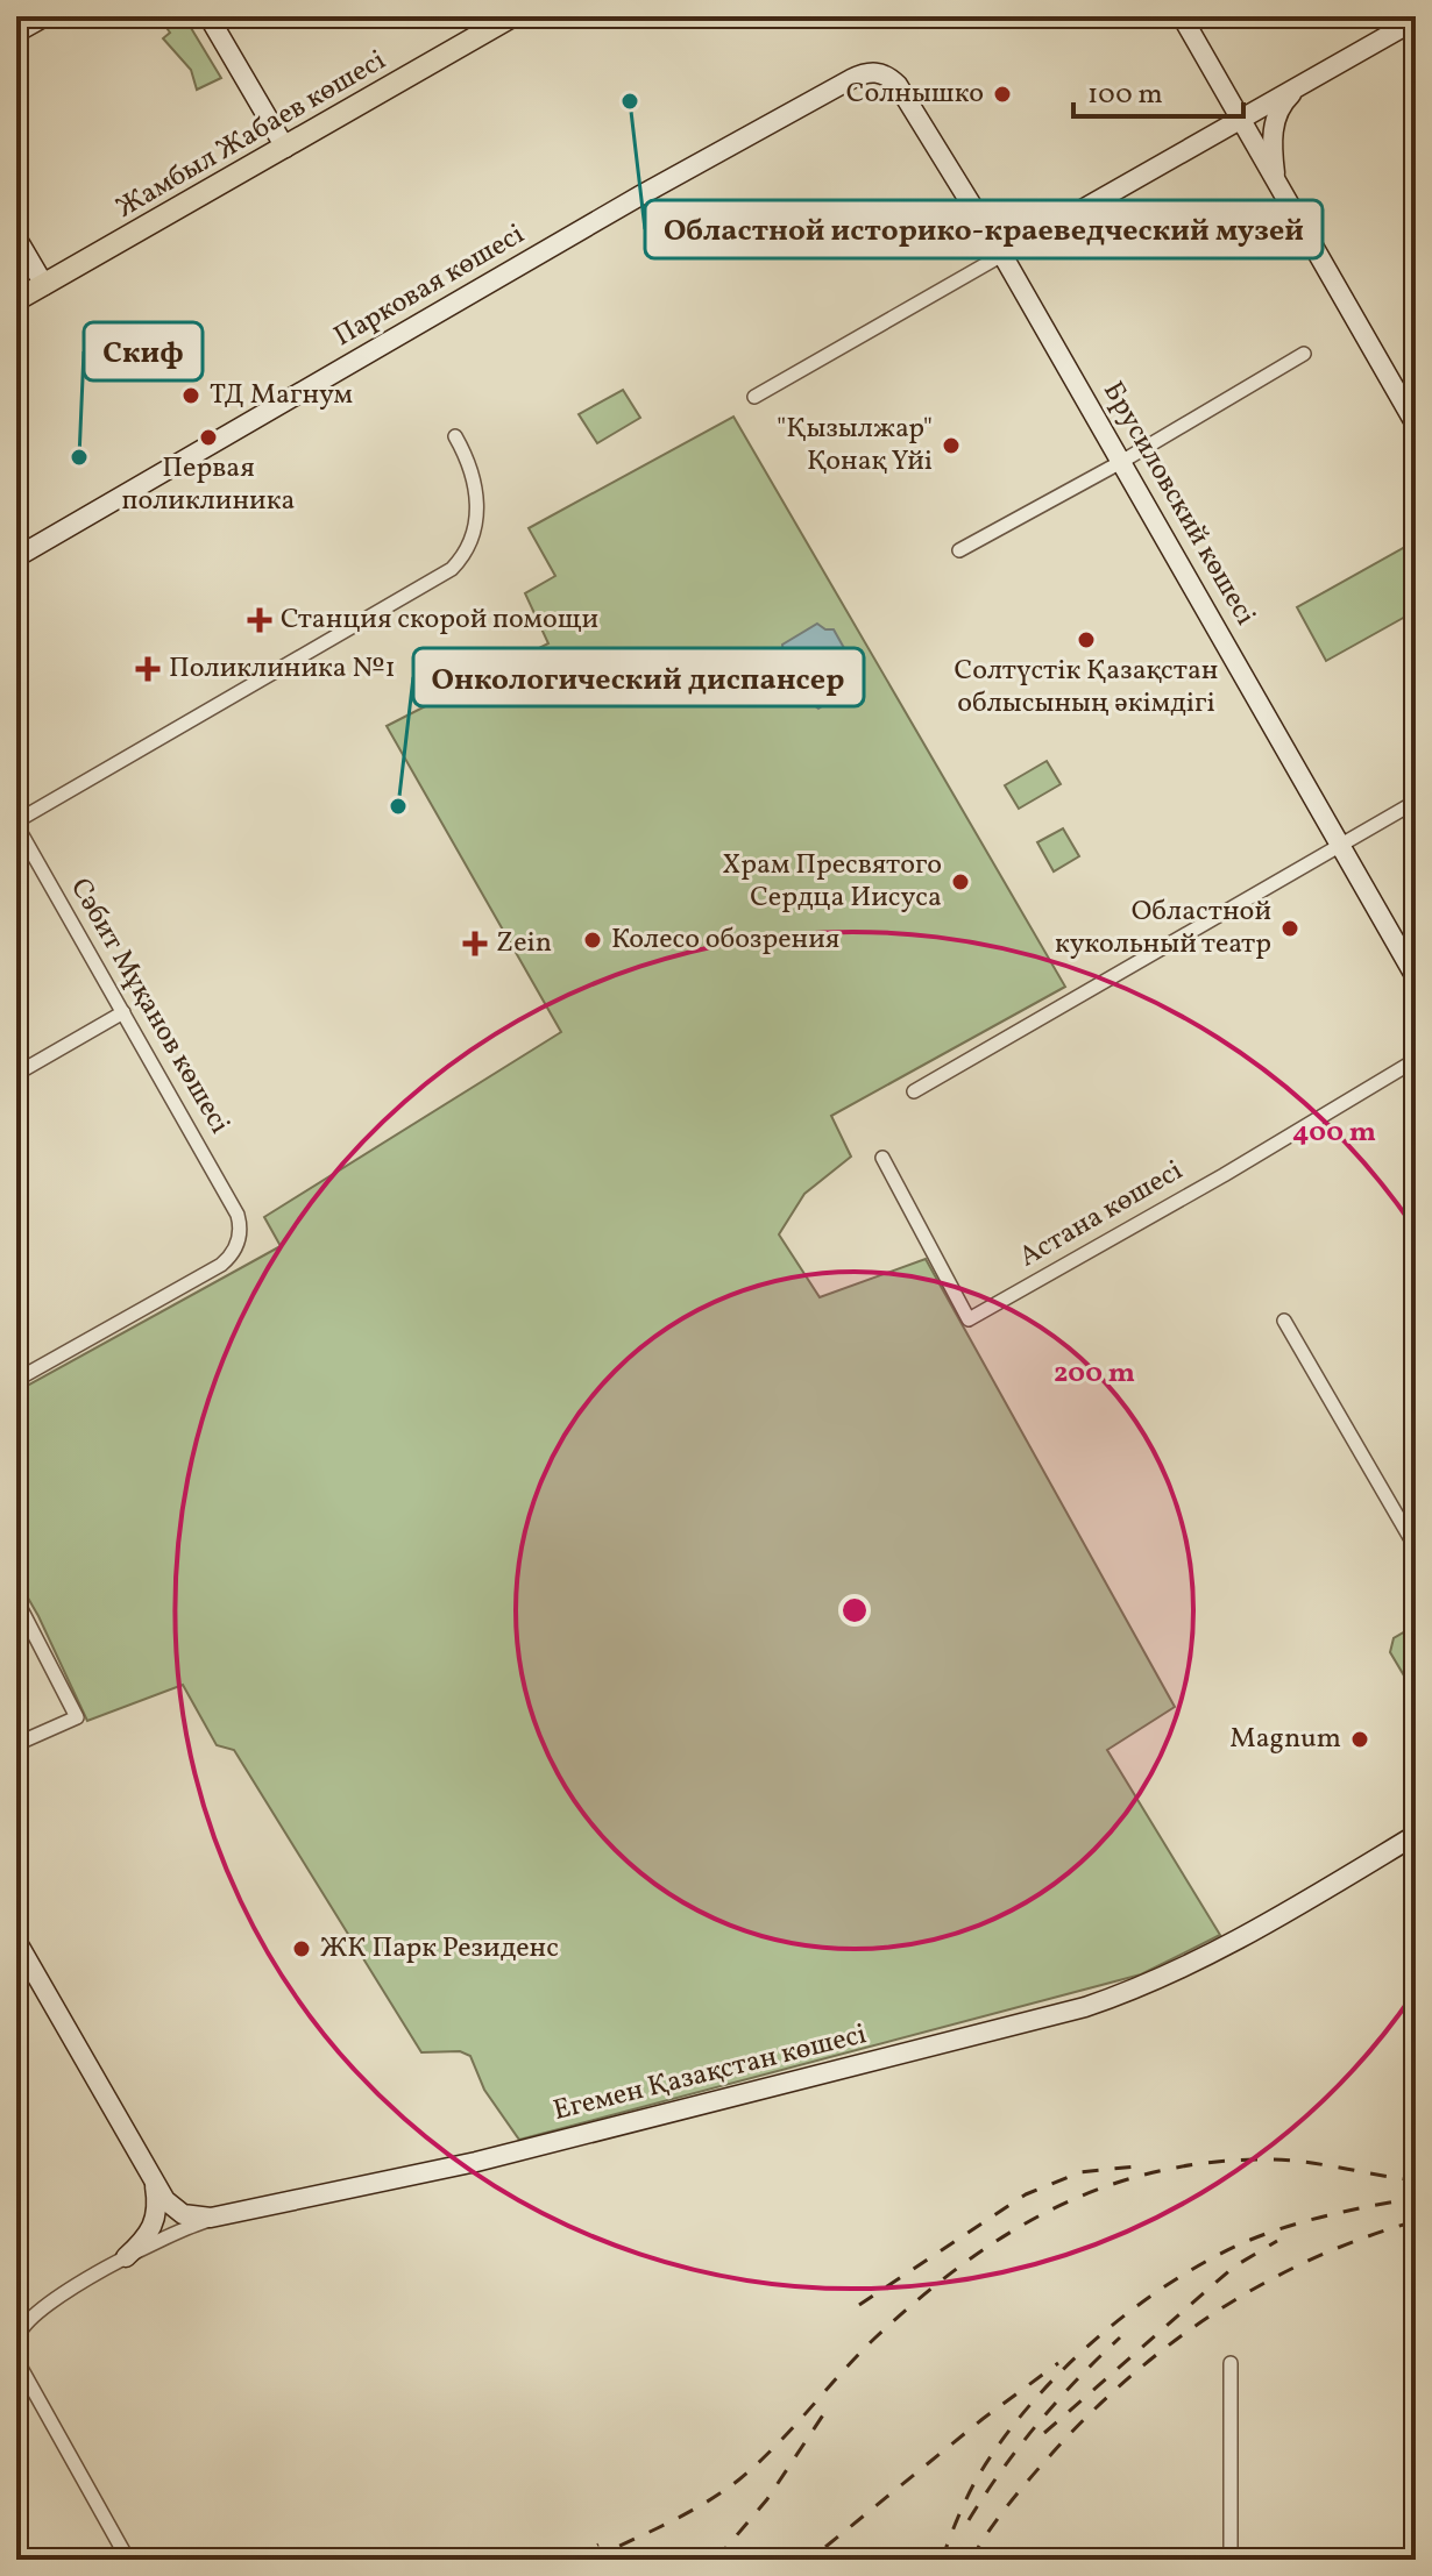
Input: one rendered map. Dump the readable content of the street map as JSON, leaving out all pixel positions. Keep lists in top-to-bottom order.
{
  "streets": {
    "main road": ["Жамбыл Жабаев көшесі"],
    "street": [
      "Парковая көшесі",
      "Брусиловский көшесі",
      "Сәбит Мұқанов көшесі",
      "Астана көшесі",
      "Егемен Қазақстан көшесі"
    ]
  },
  "crossings": [
    ["Парковая көшесі", "Брусиловский көшесі"]
  ],
  "places": {
    "other": [
      "Солнышко",
      "Oбластной историко-краеведческий музей",
      "ТД Магнум",
      "Первая поликлиника",
      "\"Қызылжар\" Қонақ Үйі",
      "Скиф",
      "Солтүстік Қазақстан облысының әкімдігі",
      "Онкологический диспансер",
      "Храм Пресвятого Сердца Иисуса",
      "Областной кукольный театр",
      "Колесо обозрения",
      "Magnum",
      "ЖК Парк Резиденс"
    ],
    "health": ["Станция скорой помощи", "Поликлиника №1", "Zein"]
  },
  "scale_bar": "100 m",
  "rings": ["400 m", "200 m"]
}
